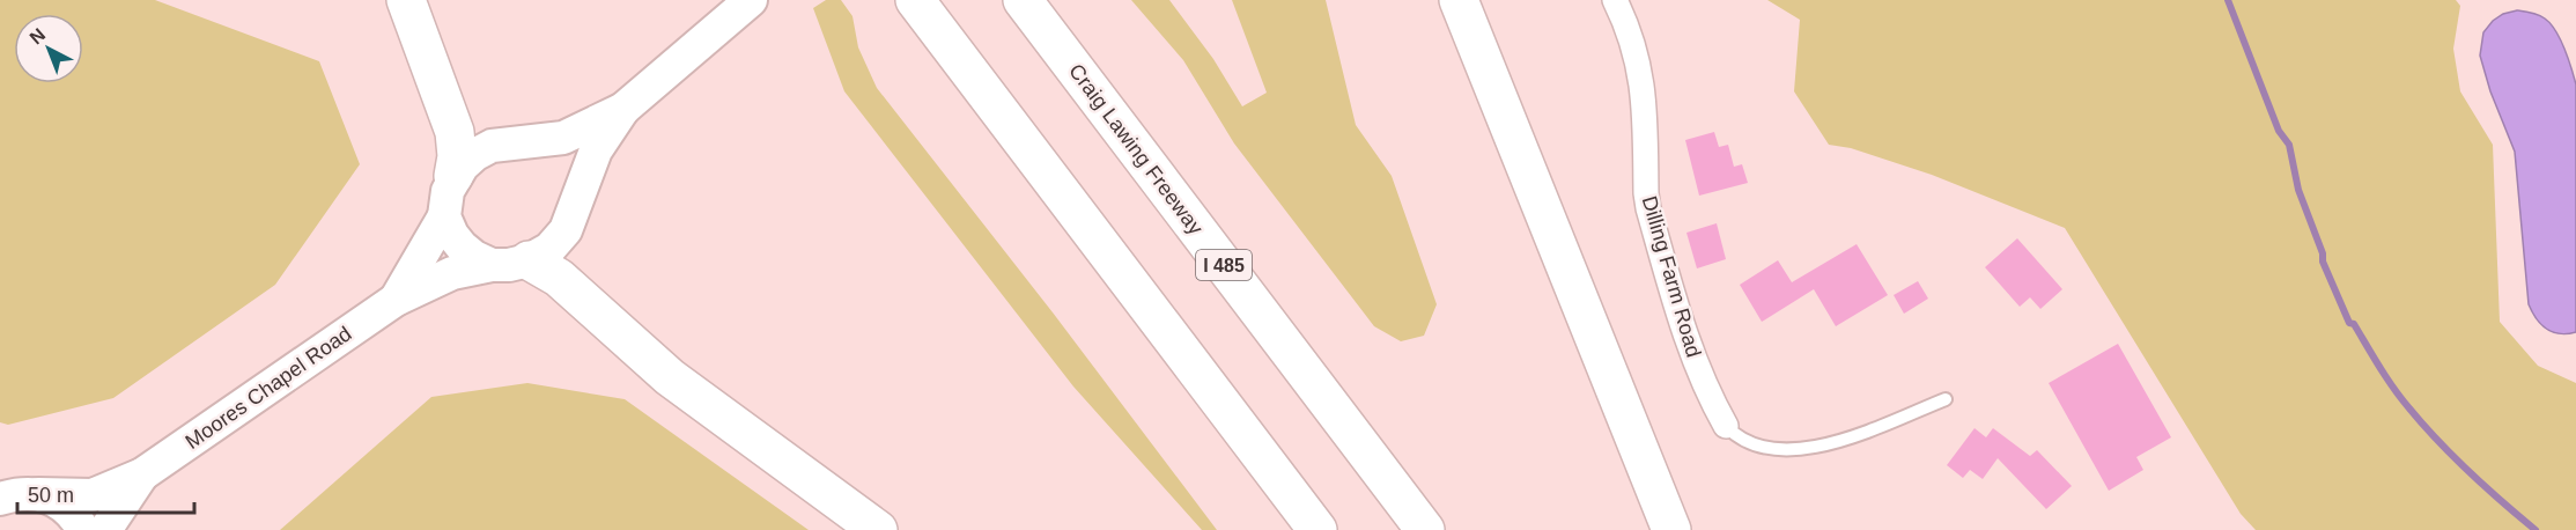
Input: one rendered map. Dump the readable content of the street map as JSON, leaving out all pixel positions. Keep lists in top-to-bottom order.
{
  "streets": {
    "highway": ["Craig Lawing Freeway", "I 485"],
    "main road": ["Moores Chapel Road"],
    "street": ["Dilling Farm Road"]
  },
  "scale_bar": "50 m",
  "north": "top left"
}
